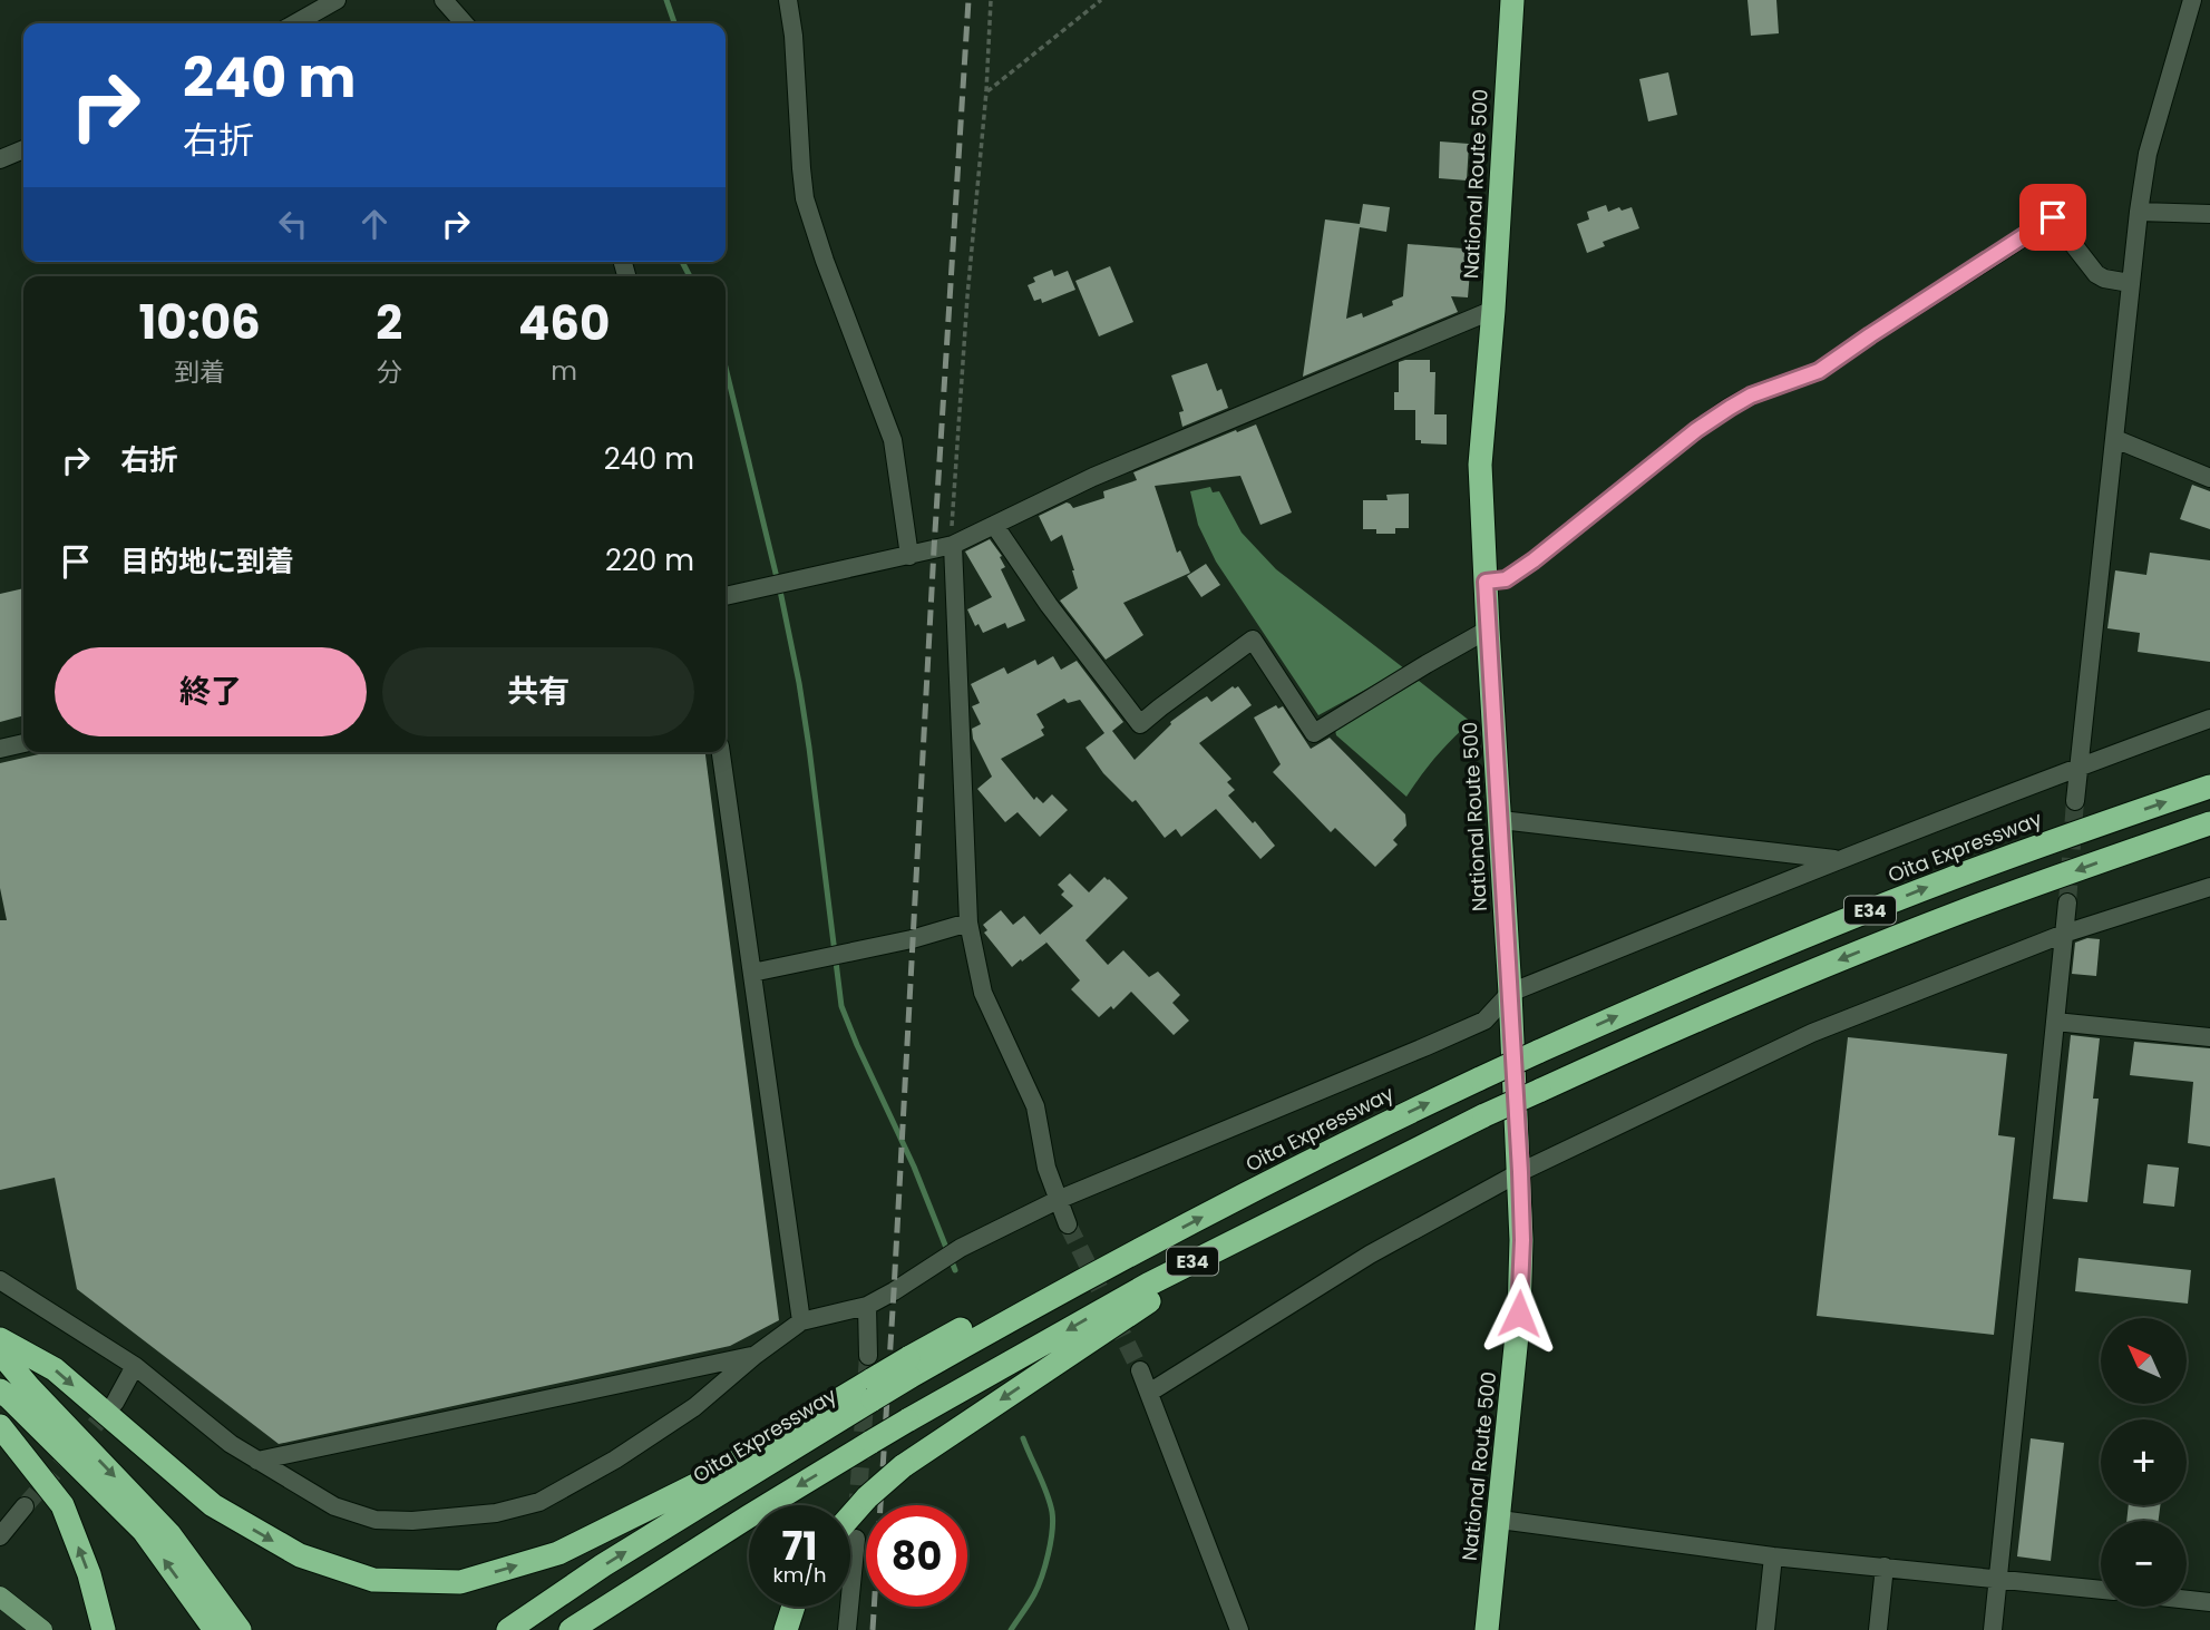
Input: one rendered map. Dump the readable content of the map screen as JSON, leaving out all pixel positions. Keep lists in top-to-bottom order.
{
  "streets": {
    "highway": ["National Route 500", "Oita Expressway", "E34"]
  },
  "north": "top left",
  "page": {
    "turn": ["240 m", "右折"],
    "eta": [
      "10:06",
      "到着",
      "2",
      "分",
      "460",
      "m"
    ],
    "list": [
      {
        "name": "右折",
        "value": "240 m"
      },
      {
        "name": "目的地に到着",
        "value": "220 m"
      }
    ],
    "buttons": ["終了", "共有"],
    "map_buttons": ["+", "−"],
    "speed": "71 km/h",
    "limit": "80"
  }
}
